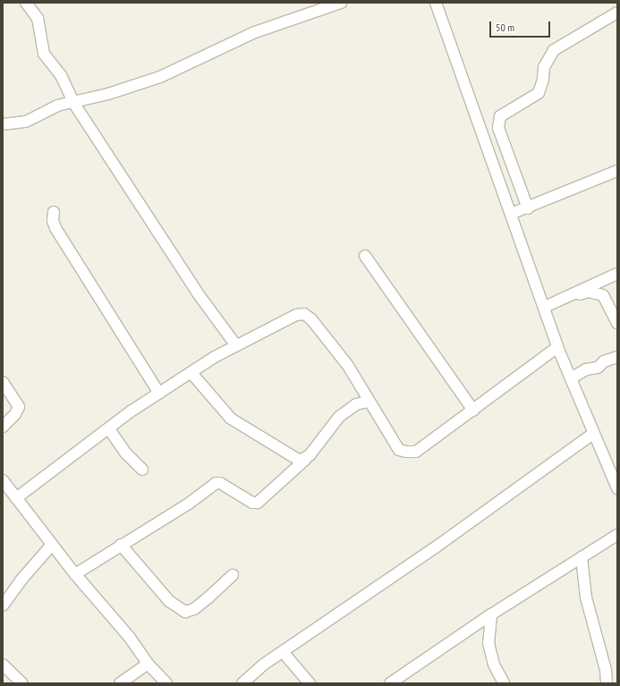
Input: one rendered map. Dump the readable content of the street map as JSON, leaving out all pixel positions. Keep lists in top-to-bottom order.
{
  "scale_bar": "50 m"
}
